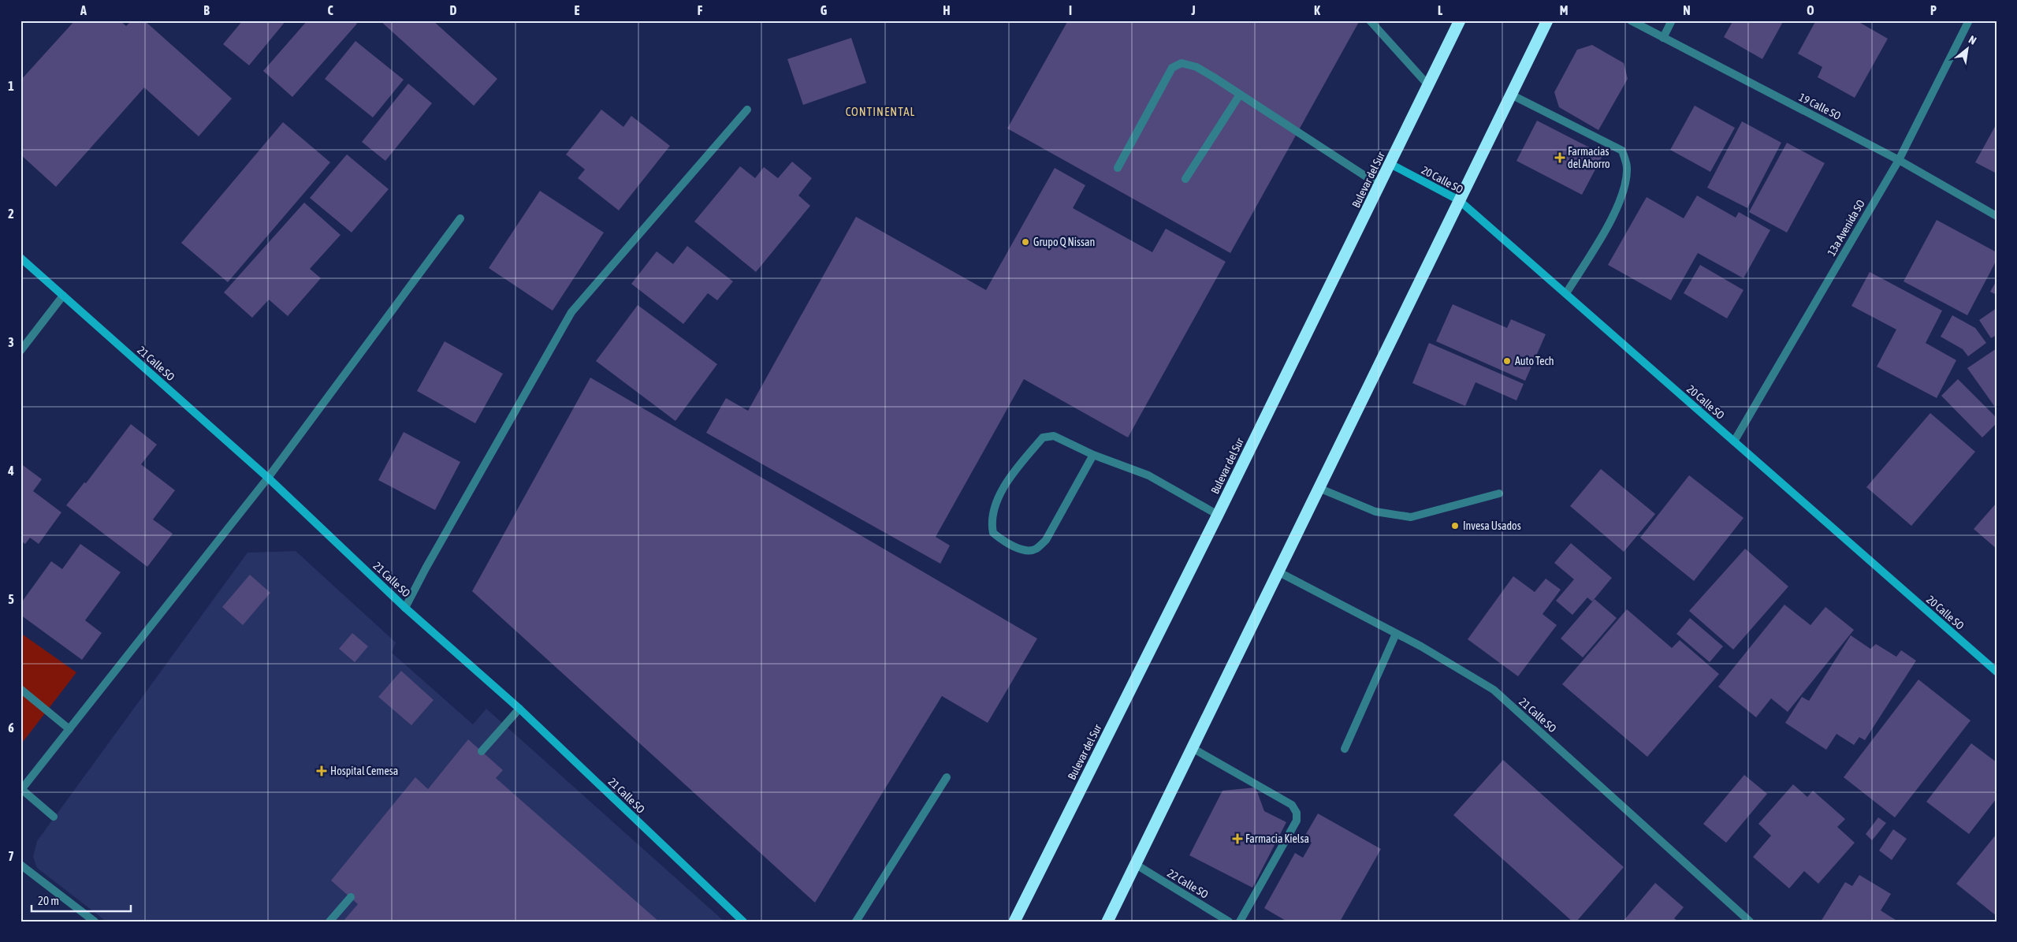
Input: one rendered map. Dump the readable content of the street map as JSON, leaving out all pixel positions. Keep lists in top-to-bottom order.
{
  "streets": {
    "highway": ["Bulevar del Sur"],
    "street": [
      "19 Calle SO",
      "20 Calle SO",
      "13a Avenida SO",
      "21 Calle SO",
      "22 Calle SO"
    ]
  },
  "crossings": [
    ["19 Calle SO", "13a Avenida SO"],
    ["Bulevar del Sur", "20 Calle SO"],
    ["20 Calle SO", "13a Avenida SO"]
  ],
  "districts": ["CONTINENTAL"],
  "places": {
    "health": ["Farmacias del Ahorro", "Hospital Cemesa", "Farmacia Kielsa"],
    "other": ["Grupo Q Nissan", "Auto Tech", "Invesa Usados"]
  },
  "scale_bar": "20 m",
  "north": "top right",
  "grid": {
    "columns": [
      "A",
      "B",
      "C",
      "D",
      "E",
      "F",
      "G",
      "H",
      "I",
      "J",
      "K",
      "L",
      "M",
      "N",
      "O",
      "P"
    ],
    "rows": [
      "1",
      "2",
      "3",
      "4",
      "5",
      "6",
      "7"
    ]
  }
}
